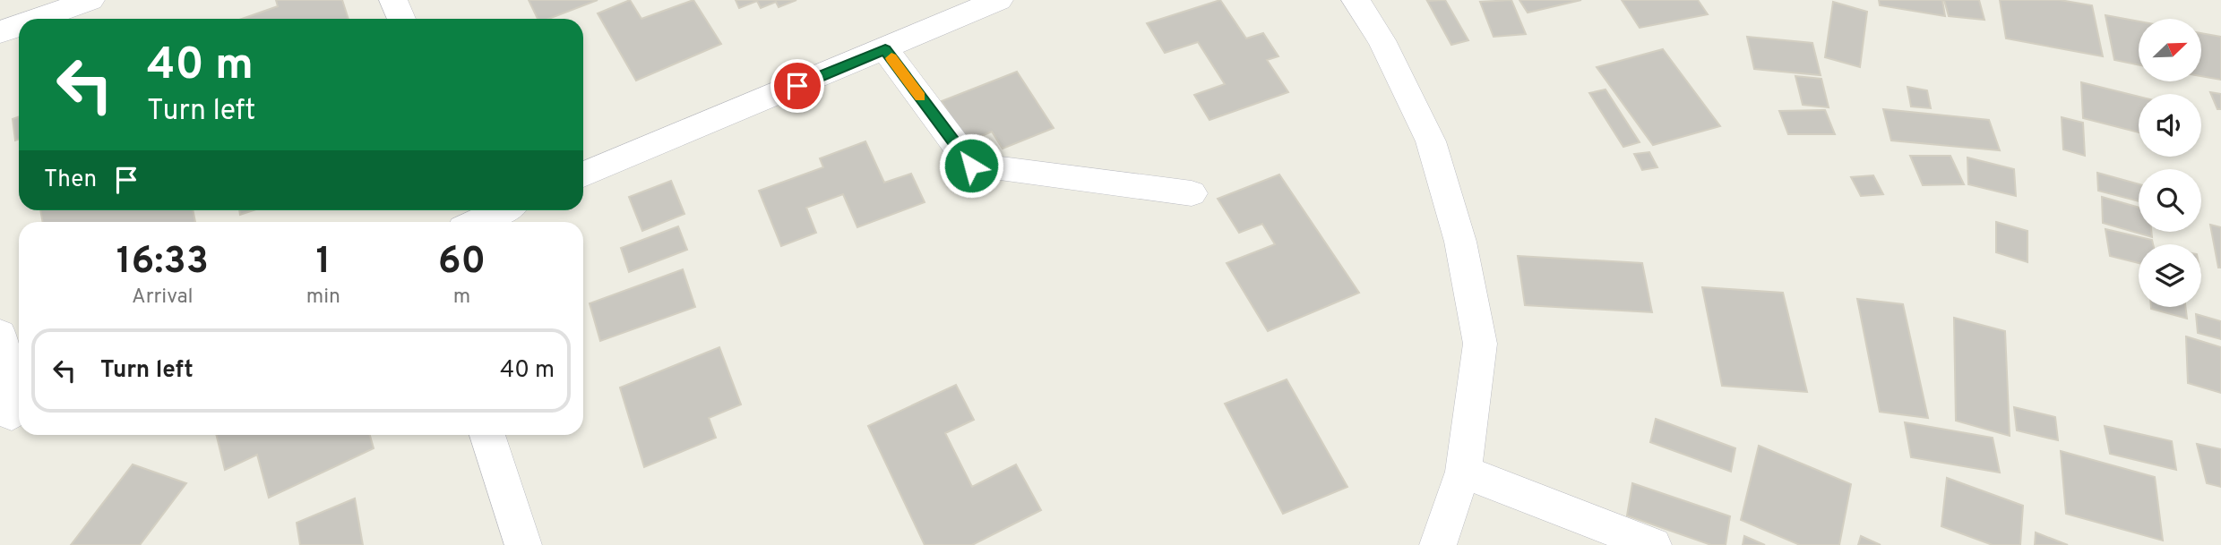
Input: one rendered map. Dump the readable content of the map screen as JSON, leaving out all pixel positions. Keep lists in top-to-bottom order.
{
  "north": "top right",
  "page": {
    "turn": ["40 m", "Turn left"],
    "then": "Then",
    "eta": [
      "16:33",
      "Arrival",
      "1",
      "min",
      "60",
      "m"
    ],
    "list": [
      {
        "name": "Turn left",
        "value": "40 m"
      }
    ]
  }
}
